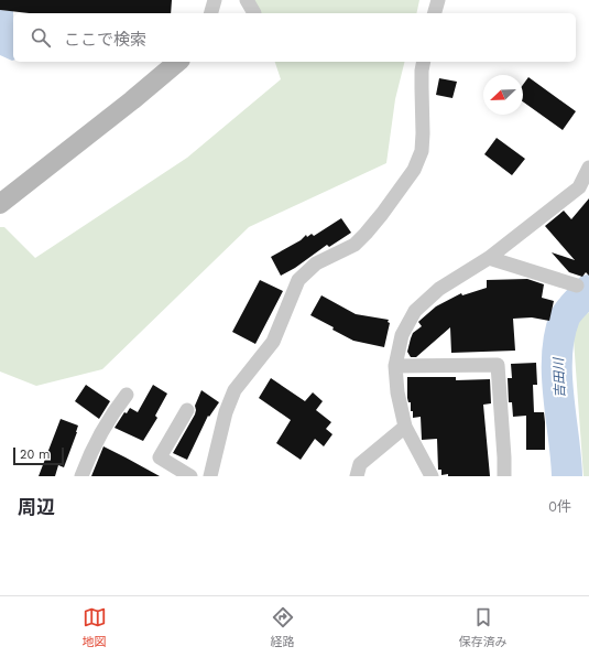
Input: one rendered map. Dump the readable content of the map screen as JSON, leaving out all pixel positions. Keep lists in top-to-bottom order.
{
  "water": ["吉田川"],
  "scale_bar": "20 m",
  "north": "bottom left",
  "page": {
    "search": "ここで検索",
    "scale": "20 m",
    "heading": ["周辺", "0件"],
    "nav": ["地図", "経路", "保存済み"]
  }
}
